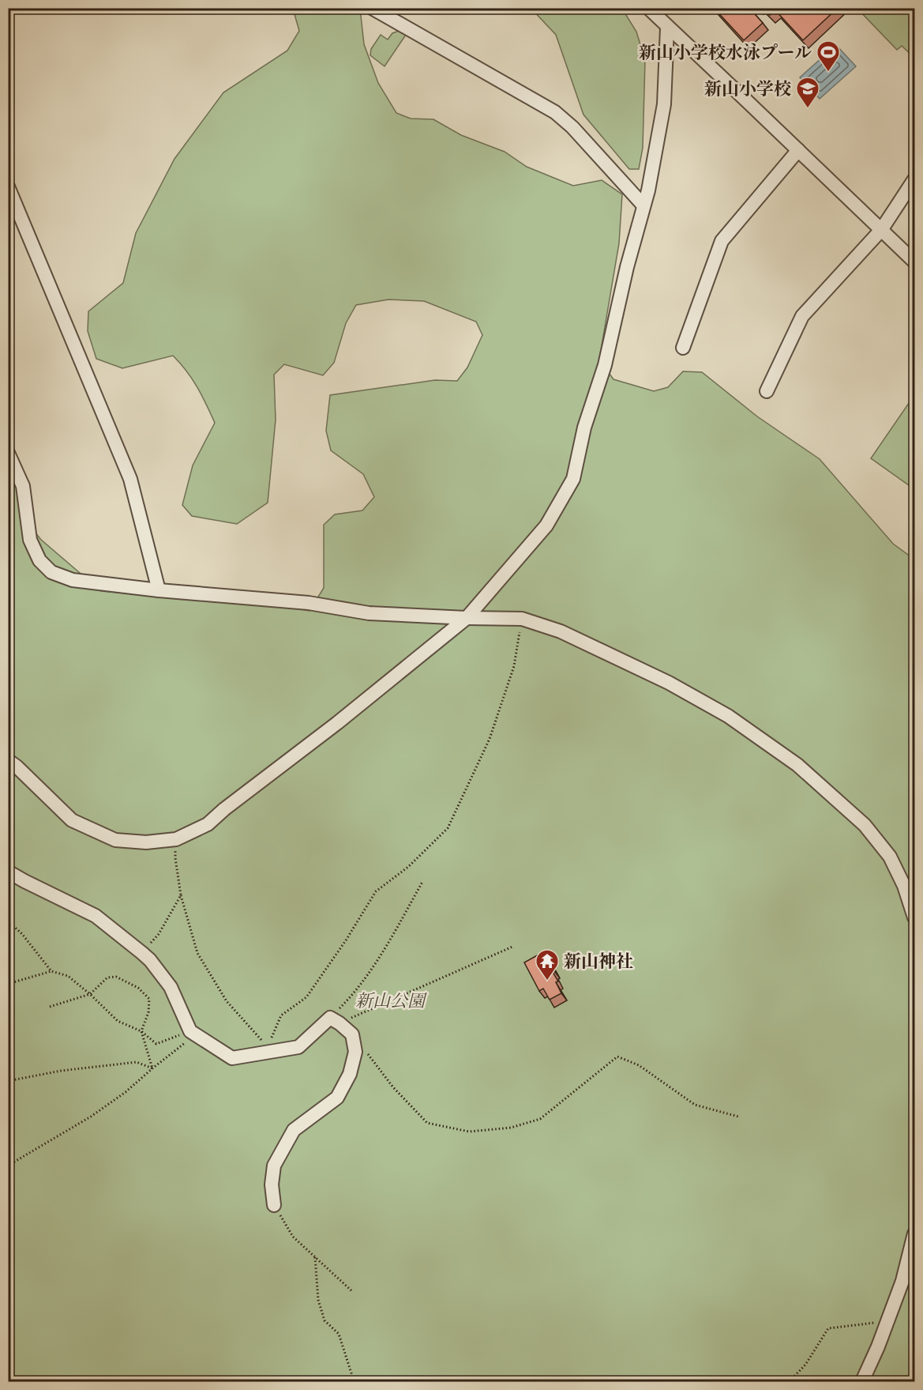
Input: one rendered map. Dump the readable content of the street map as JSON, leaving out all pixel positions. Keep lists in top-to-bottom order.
{
  "parks": ["新山公園"],
  "places": {
    "sports": ["新山小学校水泳プール"],
    "school or university": ["新山小学校"],
    "temple": ["新山神社"]
  }
}
